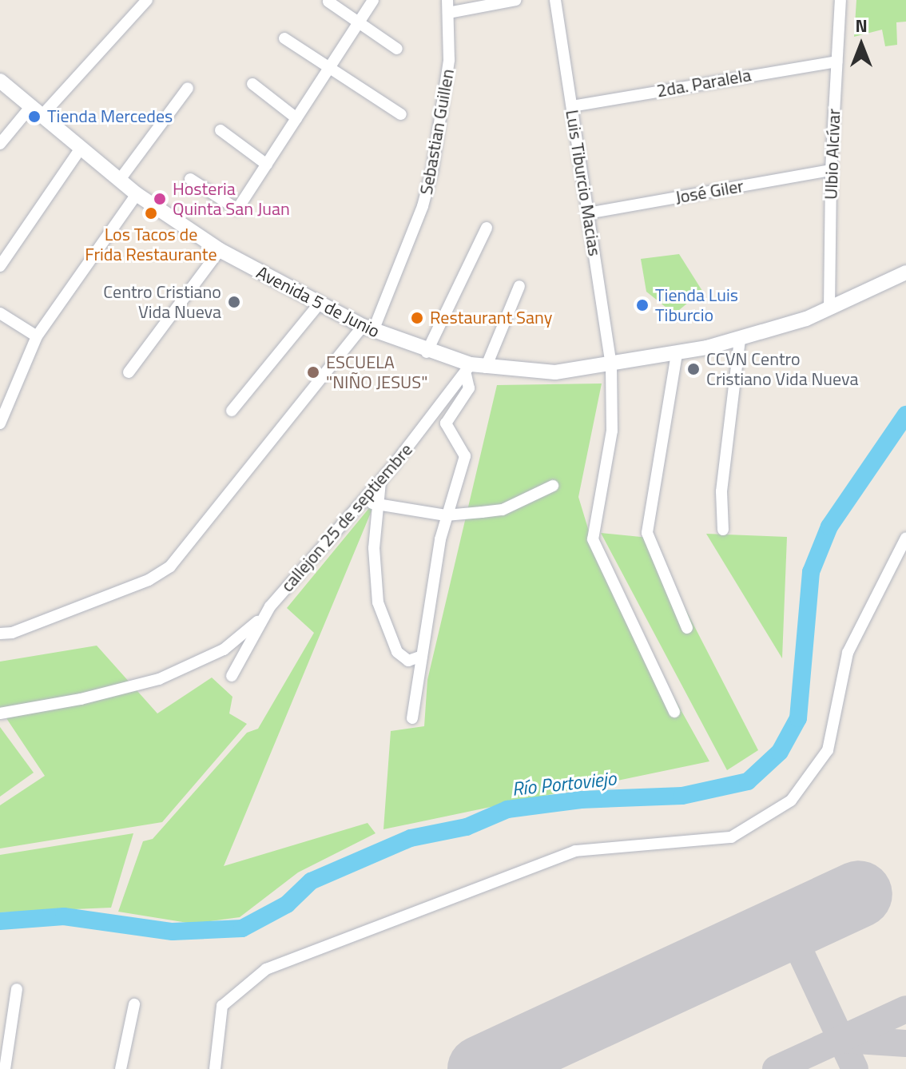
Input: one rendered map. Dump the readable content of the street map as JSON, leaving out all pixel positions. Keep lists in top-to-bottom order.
{
  "streets": {
    "street": [
      "2da. Paralela",
      "Sebastian Guillen",
      "Ulbio Alcívar",
      "Luis Tiburcio Macias",
      "José Giler",
      "Avenida 5 de Junio",
      "callejon 25 de septiembre"
    ]
  },
  "crossings": [
    ["2da. Paralela", "Ulbio Alcívar"],
    ["2da. Paralela", "Luis Tiburcio Macias"],
    ["Sebastian Guillen", "Avenida 5 de Junio"],
    ["Ulbio Alcívar", "José Giler"],
    ["Ulbio Alcívar", "Avenida 5 de Junio"],
    ["Luis Tiburcio Macias", "José Giler"],
    ["Luis Tiburcio Macias", "Avenida 5 de Junio"],
    ["Avenida 5 de Junio", "callejon 25 de septiembre"]
  ],
  "water": ["Río Portoviejo"],
  "places": [
    "Tienda Mercedes",
    "Hosteria Quinta San Juan",
    "Los Tacos de Frida Restaurante",
    "Centro Cristiano Vida Nueva",
    "Tienda Luis Tiburcio",
    "Restaurant Sany",
    "CCVN Centro Cristiano Vida Nueva",
    "ESCUELA \"NIÑO JESUS\""
  ],
  "north": "top"
}
